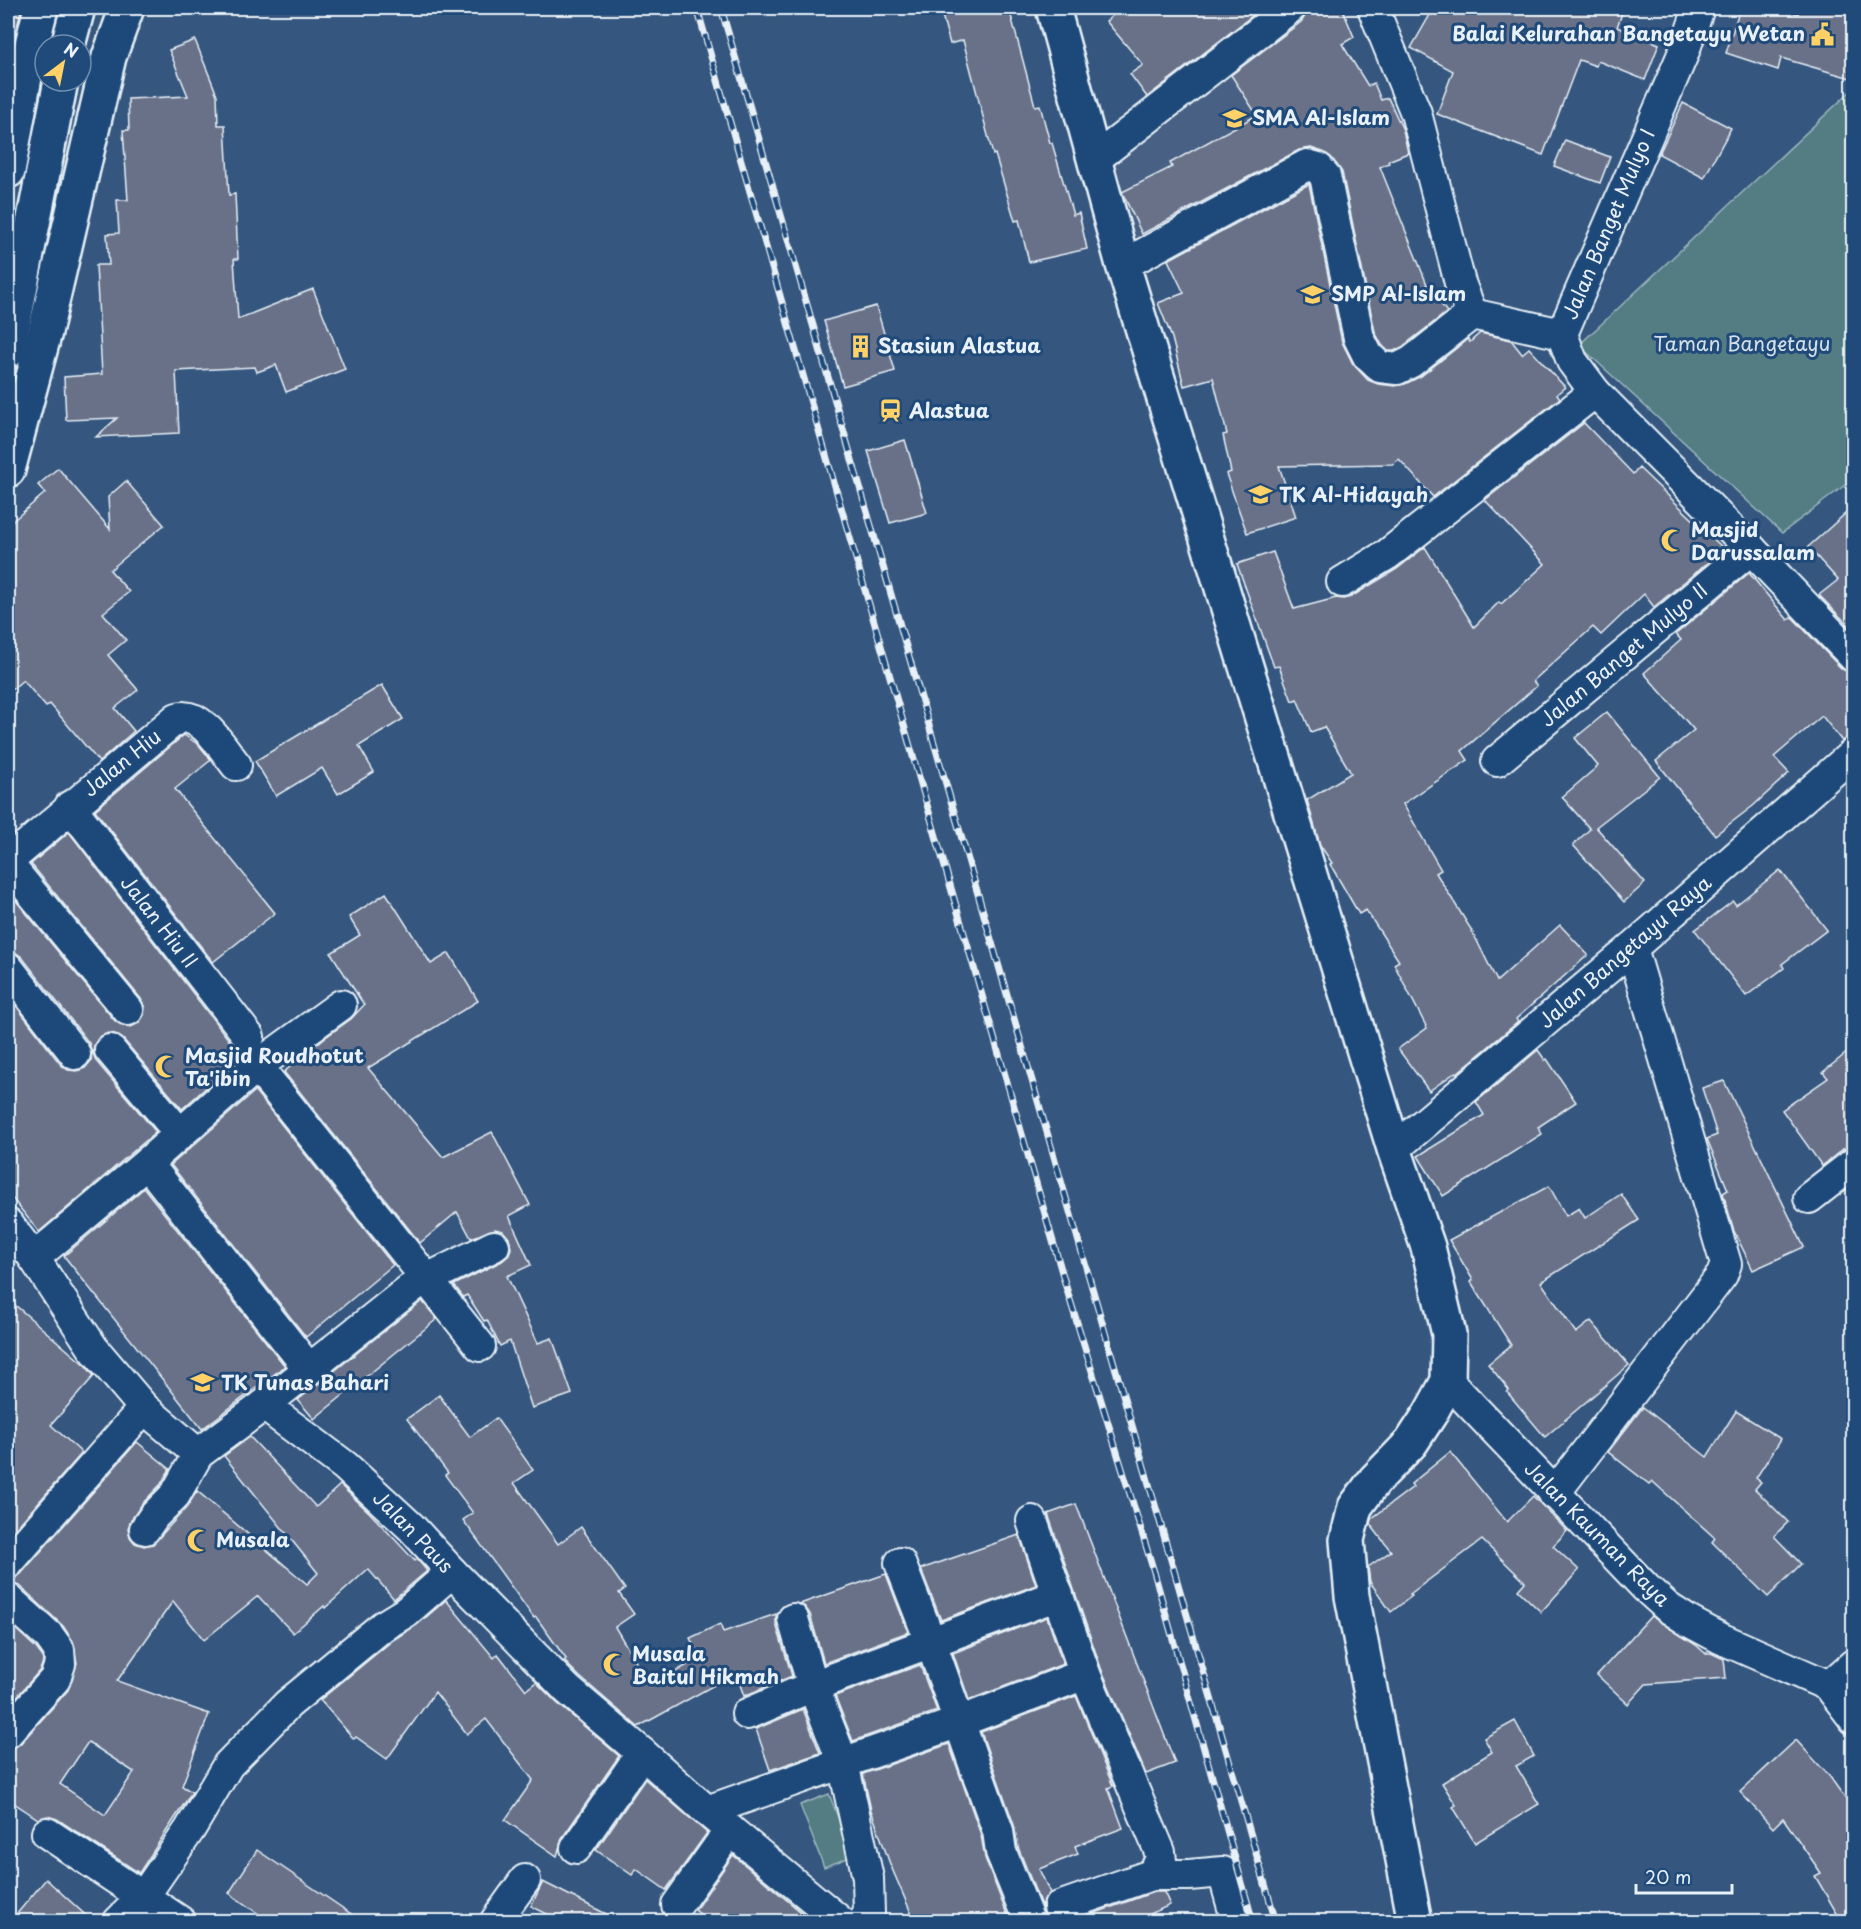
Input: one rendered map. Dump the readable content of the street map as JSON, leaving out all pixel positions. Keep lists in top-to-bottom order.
{
  "streets": {
    "street": [
      "Jalan Banget Mulyo I",
      "Jalan Banget Mulyo II",
      "Jalan Hiu",
      "Jalan Hiu II",
      "Jalan Bangetayu Raya",
      "Jalan Paus",
      "Jalan Kauman Raya"
    ]
  },
  "crossings": [
    ["Jalan Banget Mulyo I", "Jalan Banget Mulyo II"],
    ["Jalan Hiu", "Jalan Hiu II"]
  ],
  "parks": ["Taman Bangetayu"],
  "places": {
    "public building": ["Balai Kelurahan Bangetayu Wetan"],
    "school or university": [
      "SMA Al-Islam",
      "SMP Al-Islam",
      "TK Al-Hidayah",
      "TK Tunas Bahari"
    ],
    "building": ["Stasiun Alastua"],
    "station": ["Alastua"],
    "mosque": [
      "Masjid Darussalam",
      "Masjid Roudhotut Ta'ibin",
      "Musala",
      "Musala Baitul Hikmah"
    ]
  },
  "scale_bar": "20 m",
  "north": "top right"
}
